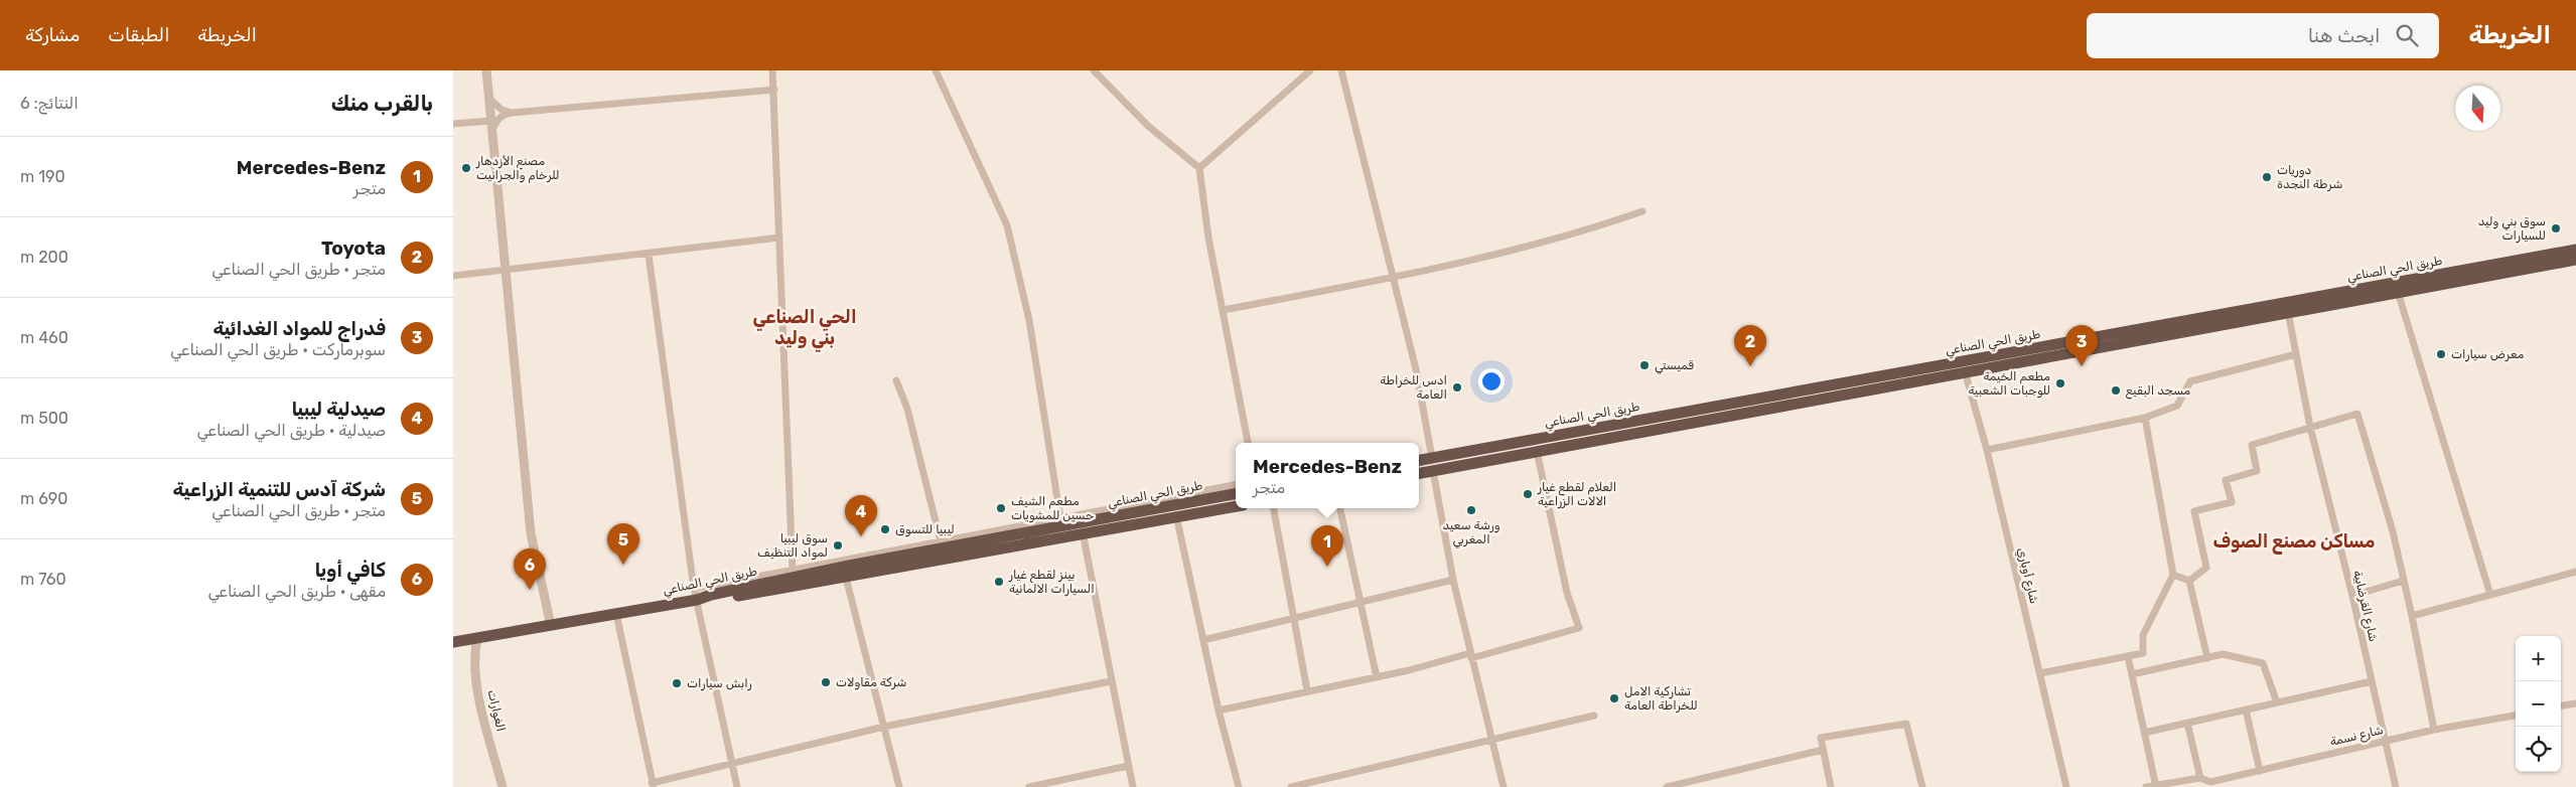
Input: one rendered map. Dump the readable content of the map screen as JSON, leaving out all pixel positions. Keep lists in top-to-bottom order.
{
  "streets": {
    "highway": ["طريق الحي الصناعي"],
    "street": [
      "شارع أوباري",
      "شارع القرضابية",
      "الغوارات",
      "شارع نسمة"
    ]
  },
  "crossings": [
    ["طريق الحي الصناعي", "الغوارات"],
    ["شارع القرضابية", "شارع نسمة"]
  ],
  "districts": ["الحي الصناعي بني وليد", "مساكن مصنع الصوف"],
  "places": [
    "مصنع الأزدهار للرخام والجرانيت",
    "دوريات شرطة النجدة",
    "سوق بني وليد للسيارات",
    "معرض سيارات",
    "قميستي",
    "مطعم الخيمة للوجبات الشعبية",
    "ادس للخراطة العامة",
    "مسجد البقيع",
    "العلام لقطع غيار الالات الزراعية",
    "مطعم الشيف حسين للمشويات",
    "ورشة سعيد المغربي",
    "ليبيا للتسوق",
    "سوق ليبيا لمواد التنظيف",
    "بينز لقطع غيار السيارات الالمانية",
    "شركة مقاولات",
    "رابش سيارات",
    "تشاركية الامل للخراطة العامة"
  ],
  "north": "bottom",
  "page": {
    "header": "الخريطة",
    "search": "ابحث هنا",
    "nav": ["الخريطة", "الطبقات", "مشاركة"],
    "heading": ["بالقرب منك", "النتائج: 6"],
    "list": [
      {
        "mark": "1",
        "name": "Mercedes-Benz",
        "note": "متجر",
        "value": "190 m"
      },
      {
        "mark": "2",
        "name": "Toyota",
        "note": "متجر · طريق الحي الصناعي",
        "value": "200 m"
      },
      {
        "mark": "3",
        "name": "فدراج للمواد الغدائية",
        "note": "سوبرماركت · طريق الحي الصناعي",
        "value": "460 m"
      },
      {
        "mark": "4",
        "name": "صيدلية ليبيا",
        "note": "صيدلية · طريق الحي الصناعي",
        "value": "500 m"
      },
      {
        "mark": "5",
        "name": "شركة آدس للتنمية الزراعية",
        "note": "متجر · طريق الحي الصناعي",
        "value": "690 m"
      },
      {
        "mark": "6",
        "name": "كافي أويا",
        "note": "مقهى · طريق الحي الصناعي",
        "value": "760 m"
      }
    ],
    "pins": [
      "2",
      "3",
      "4",
      "5",
      "1",
      "6"
    ],
    "popup": ["Mercedes-Benz", "متجر"],
    "map_buttons": ["+", "−"]
  }
}
